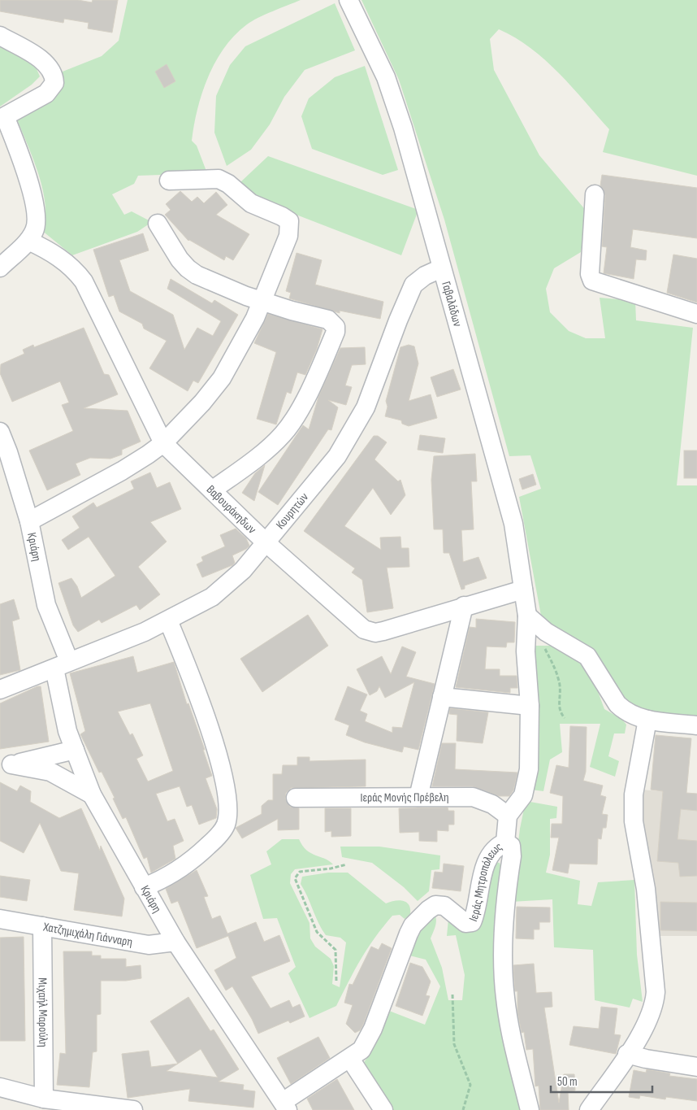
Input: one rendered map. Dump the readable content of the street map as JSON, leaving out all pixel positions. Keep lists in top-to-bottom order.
{
  "streets": {
    "street": [
      "Γαβαλάδων",
      "Βαβουράκηδων",
      "Κουρητών",
      "Κριάρη",
      "Ιεράς Μονής Πρέβελη",
      "Ιεράς Μητροπόλεως",
      "Χατζημιχάλη Γιάνναρη",
      "Μιχαήλ Μαρούλη"
    ]
  },
  "crossings": [
    ["Γαβαλάδων", "Βαβουράκηδων"],
    ["Γαβαλάδων", "Κουρητών"],
    ["Γαβαλάδων", "Ιεράς Μονής Πρέβελη"],
    ["Βαβουράκηδων", "Κουρητών"],
    ["Κουρητών", "Κριάρη"],
    ["Κριάρη", "Ιεράς Μητροπόλεως"],
    ["Κριάρη", "Χατζημιχάλη Γιάνναρη"],
    ["Χατζημιχάλη Γιάνναρη", "Μιχαήλ Μαρούλη"]
  ],
  "scale_bar": "50 m"
}
